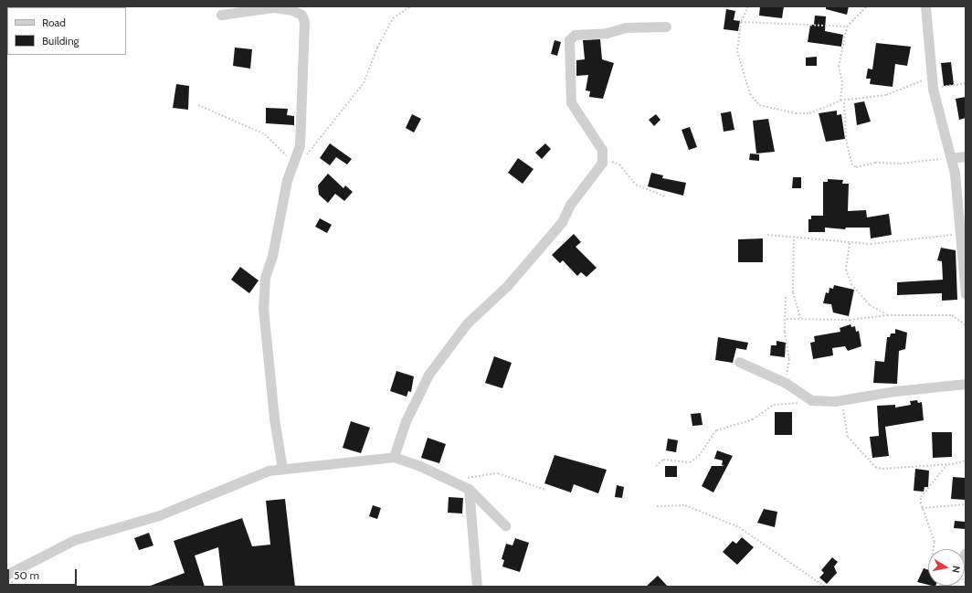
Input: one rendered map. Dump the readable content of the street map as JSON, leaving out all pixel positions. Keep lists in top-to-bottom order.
{
  "legend": ["Road", "Building"],
  "scale_bar": "50 m",
  "north": "right"
}
